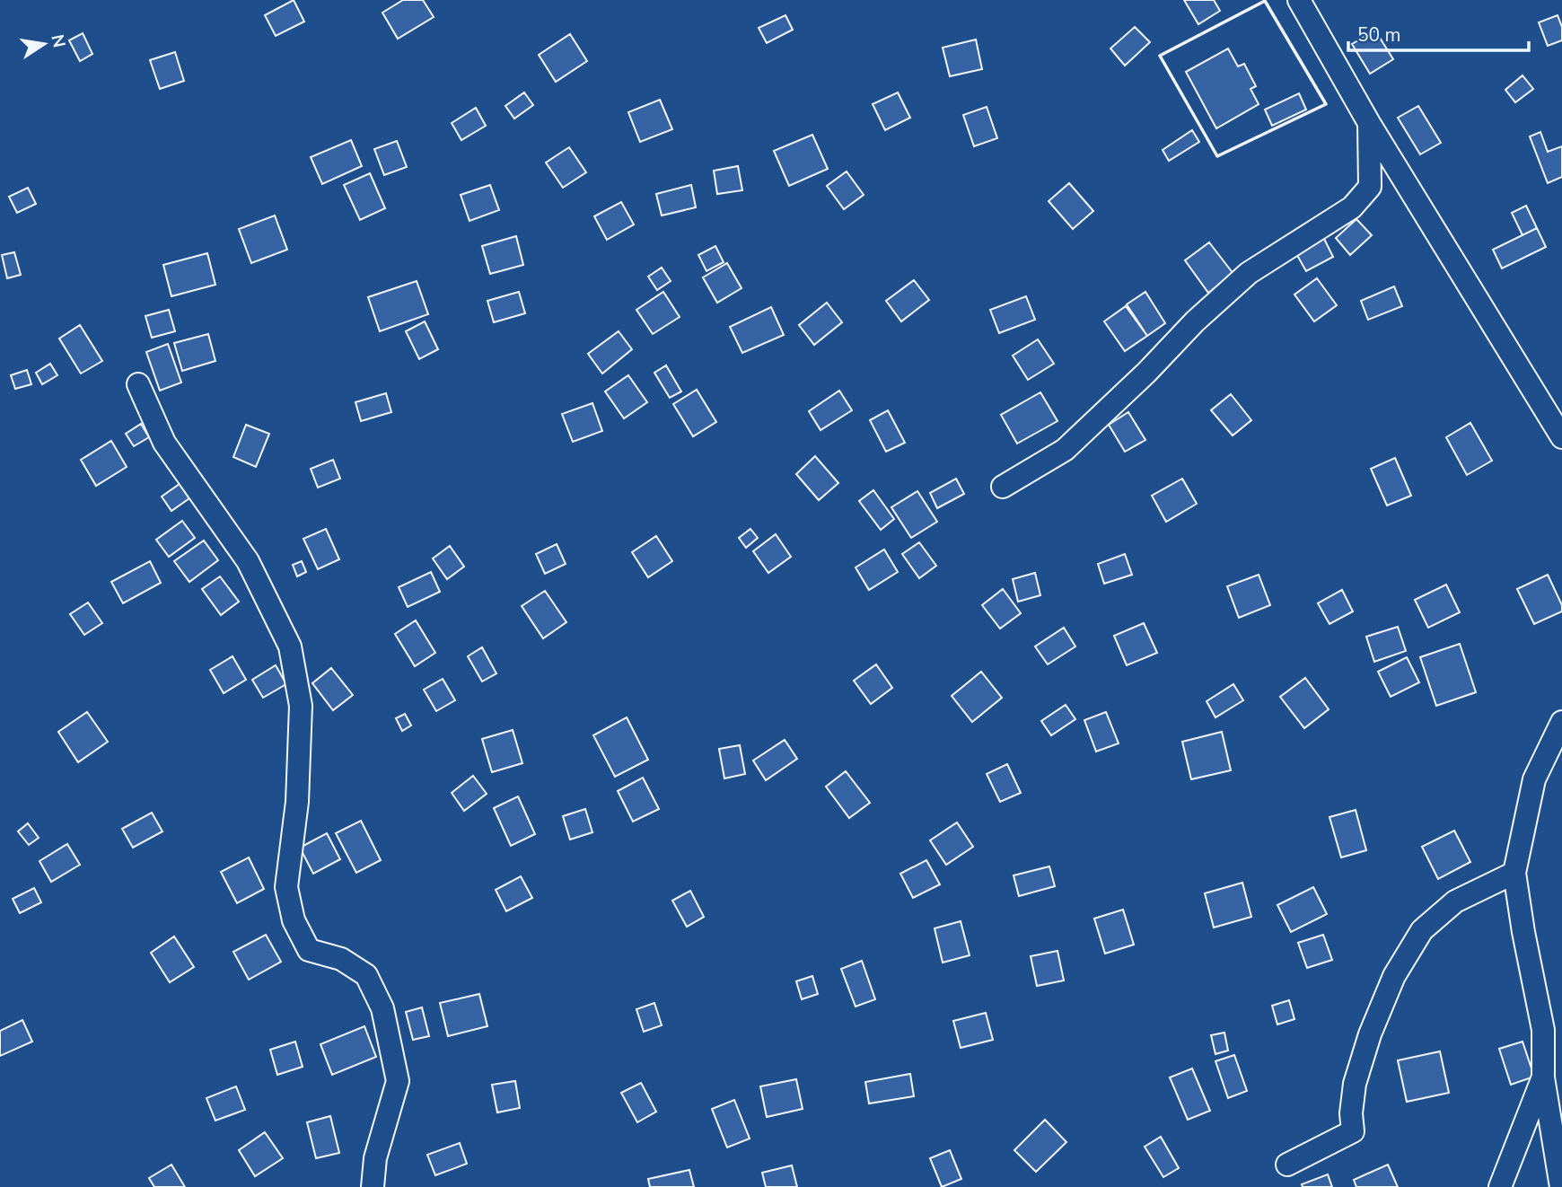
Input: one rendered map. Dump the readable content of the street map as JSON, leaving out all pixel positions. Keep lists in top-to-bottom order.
{
  "scale_bar": "50 m",
  "north": "right"
}
